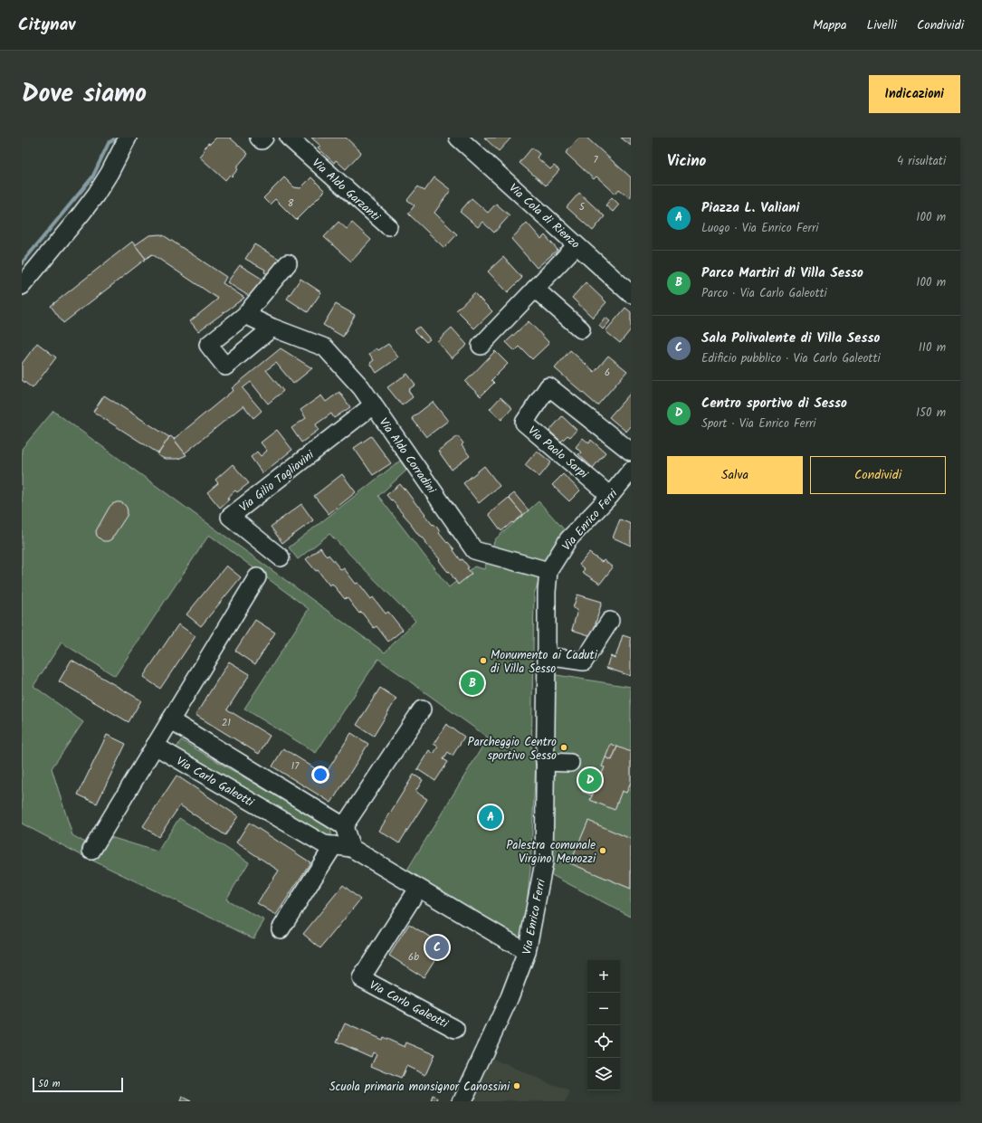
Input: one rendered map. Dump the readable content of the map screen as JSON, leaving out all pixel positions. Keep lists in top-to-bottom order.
{
  "streets": {
    "street": [
      "Via Aldo Garzanti",
      "Via Cola di Rienzo",
      "Via Paolo Sarpi",
      "Via Aldo Corradini",
      "Via Gilio Tagliavini",
      "Via Enrico Ferri",
      "Via Carlo Galeotti"
    ]
  },
  "crossings": [
    ["Via Paolo Sarpi", "Via Enrico Ferri"],
    ["Via Aldo Corradini", "Via Gilio Tagliavini"],
    ["Via Aldo Corradini", "Via Enrico Ferri"],
    ["Via Enrico Ferri", "Via Carlo Galeotti"]
  ],
  "places": [
    "Monumento ai Caduti di Villa Sesso",
    "Parcheggio Centro sportivo Sesso",
    "Palestra comunale Virgino Menozzi",
    "Scuola primaria monsignor Canossini"
  ],
  "house_numbers": [
    "7",
    "8",
    "5",
    "6",
    "21",
    "17",
    "6b"
  ],
  "scale_bar": "50 m",
  "page": {
    "header": "Citynav",
    "nav": ["Mappa", "Livelli", "Condividi"],
    "title": "Dove siamo",
    "buttons": [
      "Indicazioni",
      ["Salva", "Condividi"]
    ],
    "heading": ["Vicino", "4 risultati"],
    "list": [
      {
        "mark": "A",
        "name": "Piazza L. Valiani",
        "note": "Luogo · Via Enrico Ferri",
        "value": "100 m"
      },
      {
        "mark": "B",
        "name": "Parco Martiri di Villa Sesso",
        "note": "Parco · Via Carlo Galeotti",
        "value": "100 m"
      },
      {
        "mark": "C",
        "name": "Sala Polivalente di Villa Sesso",
        "note": "Edificio pubblico · Via Carlo Galeotti",
        "value": "110 m"
      },
      {
        "mark": "D",
        "name": "Centro sportivo di Sesso",
        "note": "Sport · Via Enrico Ferri",
        "value": "150 m"
      }
    ],
    "pins": [
      "B",
      "D",
      "A",
      "C"
    ],
    "map_buttons": ["+", "−"],
    "scale": "50 m"
  }
}
